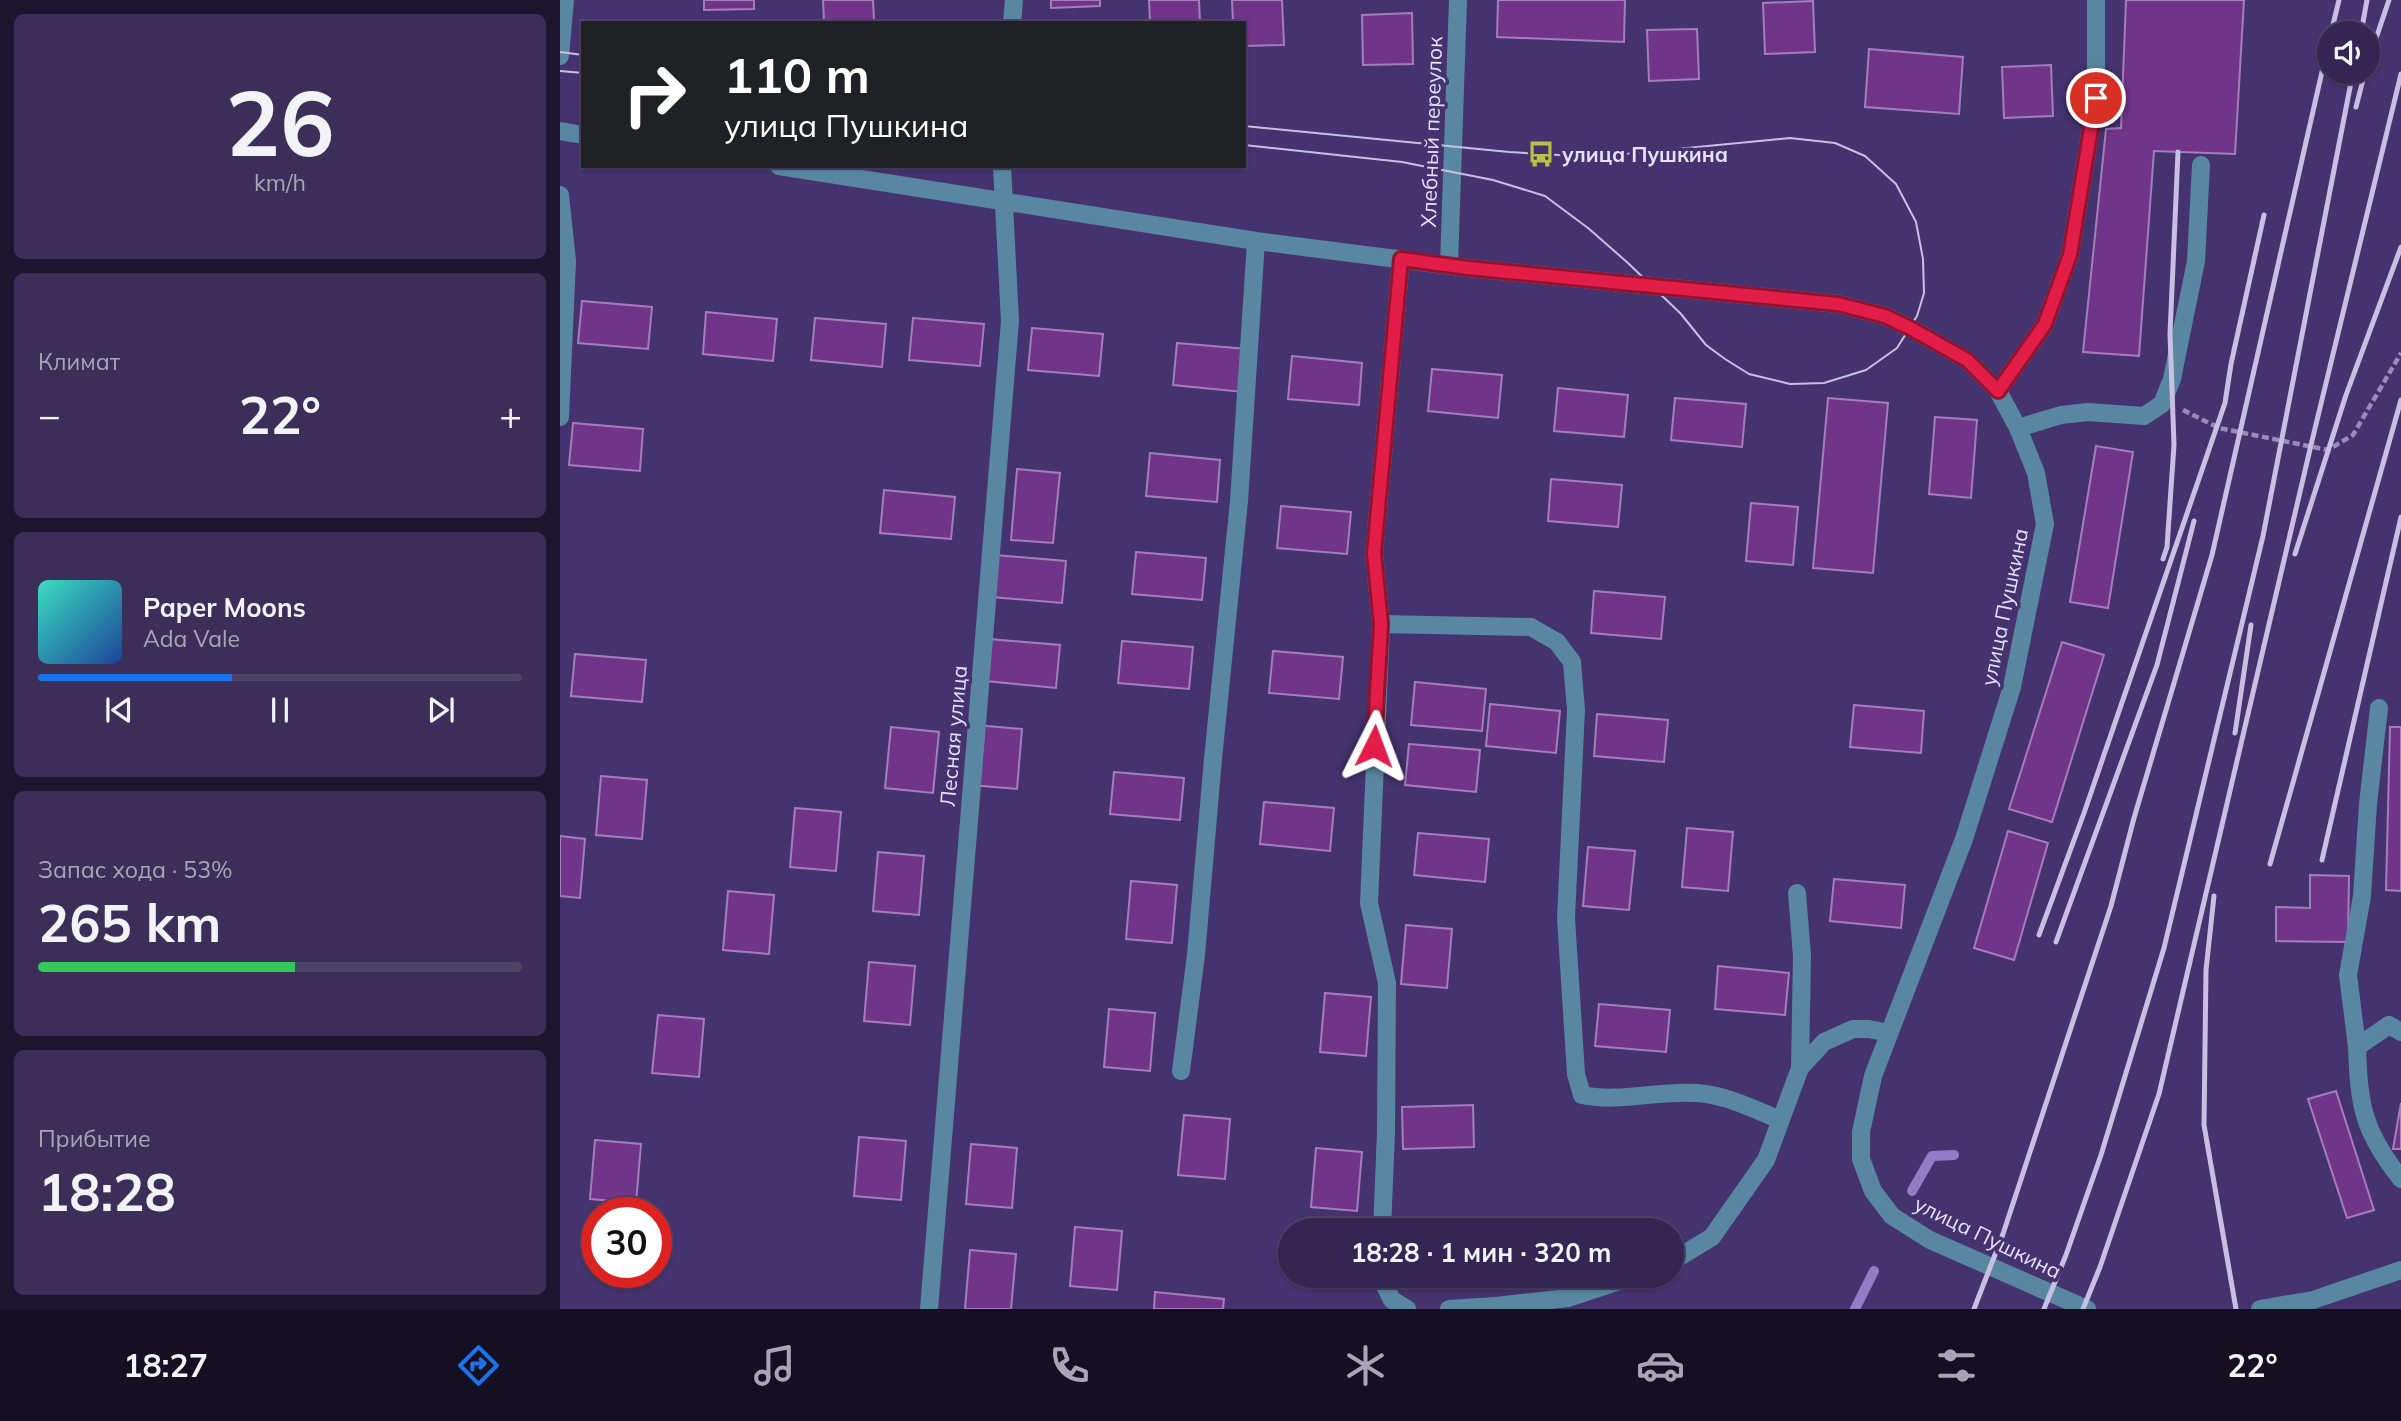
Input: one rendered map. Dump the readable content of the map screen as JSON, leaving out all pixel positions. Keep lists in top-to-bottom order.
{
  "streets": {
    "street": ["Хлебный переулок", "улица Пушкина", "Лесная улица"]
  },
  "crossings": [
    ["Хлебный переулок", "улица Пушкина"],
    ["улица Пушкина", "Лесная улица"]
  ],
  "places": {
    "bus stop": ["улица Пушкина"]
  },
  "page": {
    "tile": [
      ["26", "km/h"],
      "Климат",
      ["Запас хода · 53%", "265 km"],
      ["Прибытие", "18:28"]
    ],
    "turn": ["110 m", "улица Пушкина"],
    "heat": ["−", "22°", "+"],
    "song": ["Paper Moons", "Ada Vale"],
    "limit": "30",
    "trip": "18:28 · 1 мин · 320 m",
    "tabs": ["18:27", "22°"]
  }
}
